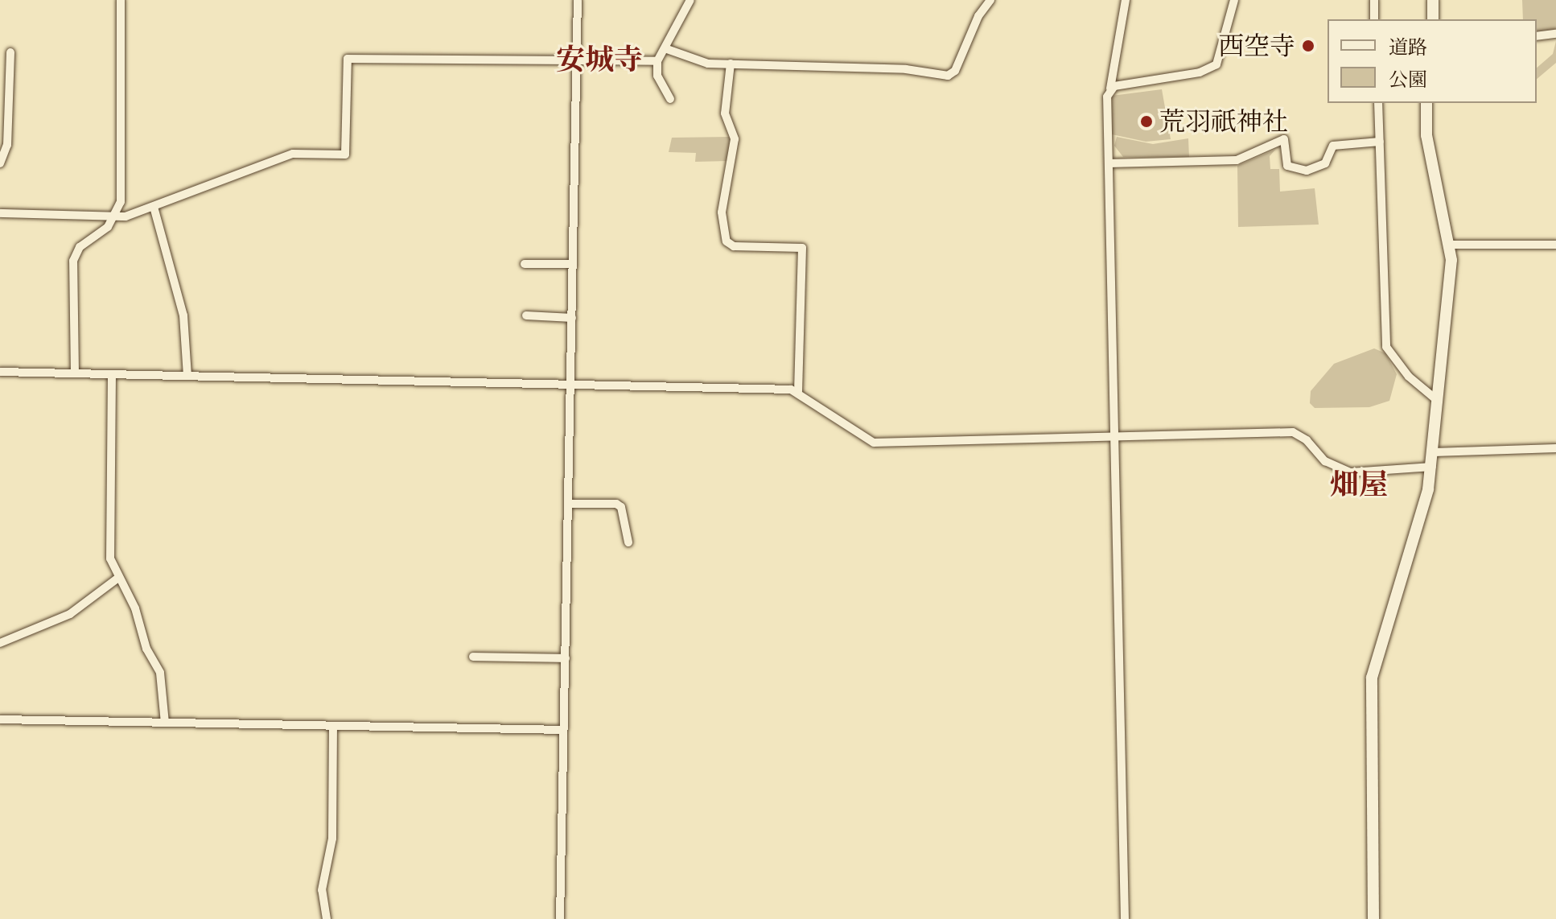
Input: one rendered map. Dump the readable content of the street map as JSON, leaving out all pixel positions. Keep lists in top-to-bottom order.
{
  "districts": ["安城寺", "畑屋"],
  "places": ["西空寺", "荒羽祇神社"],
  "legend": ["道路", "公園"]
}
